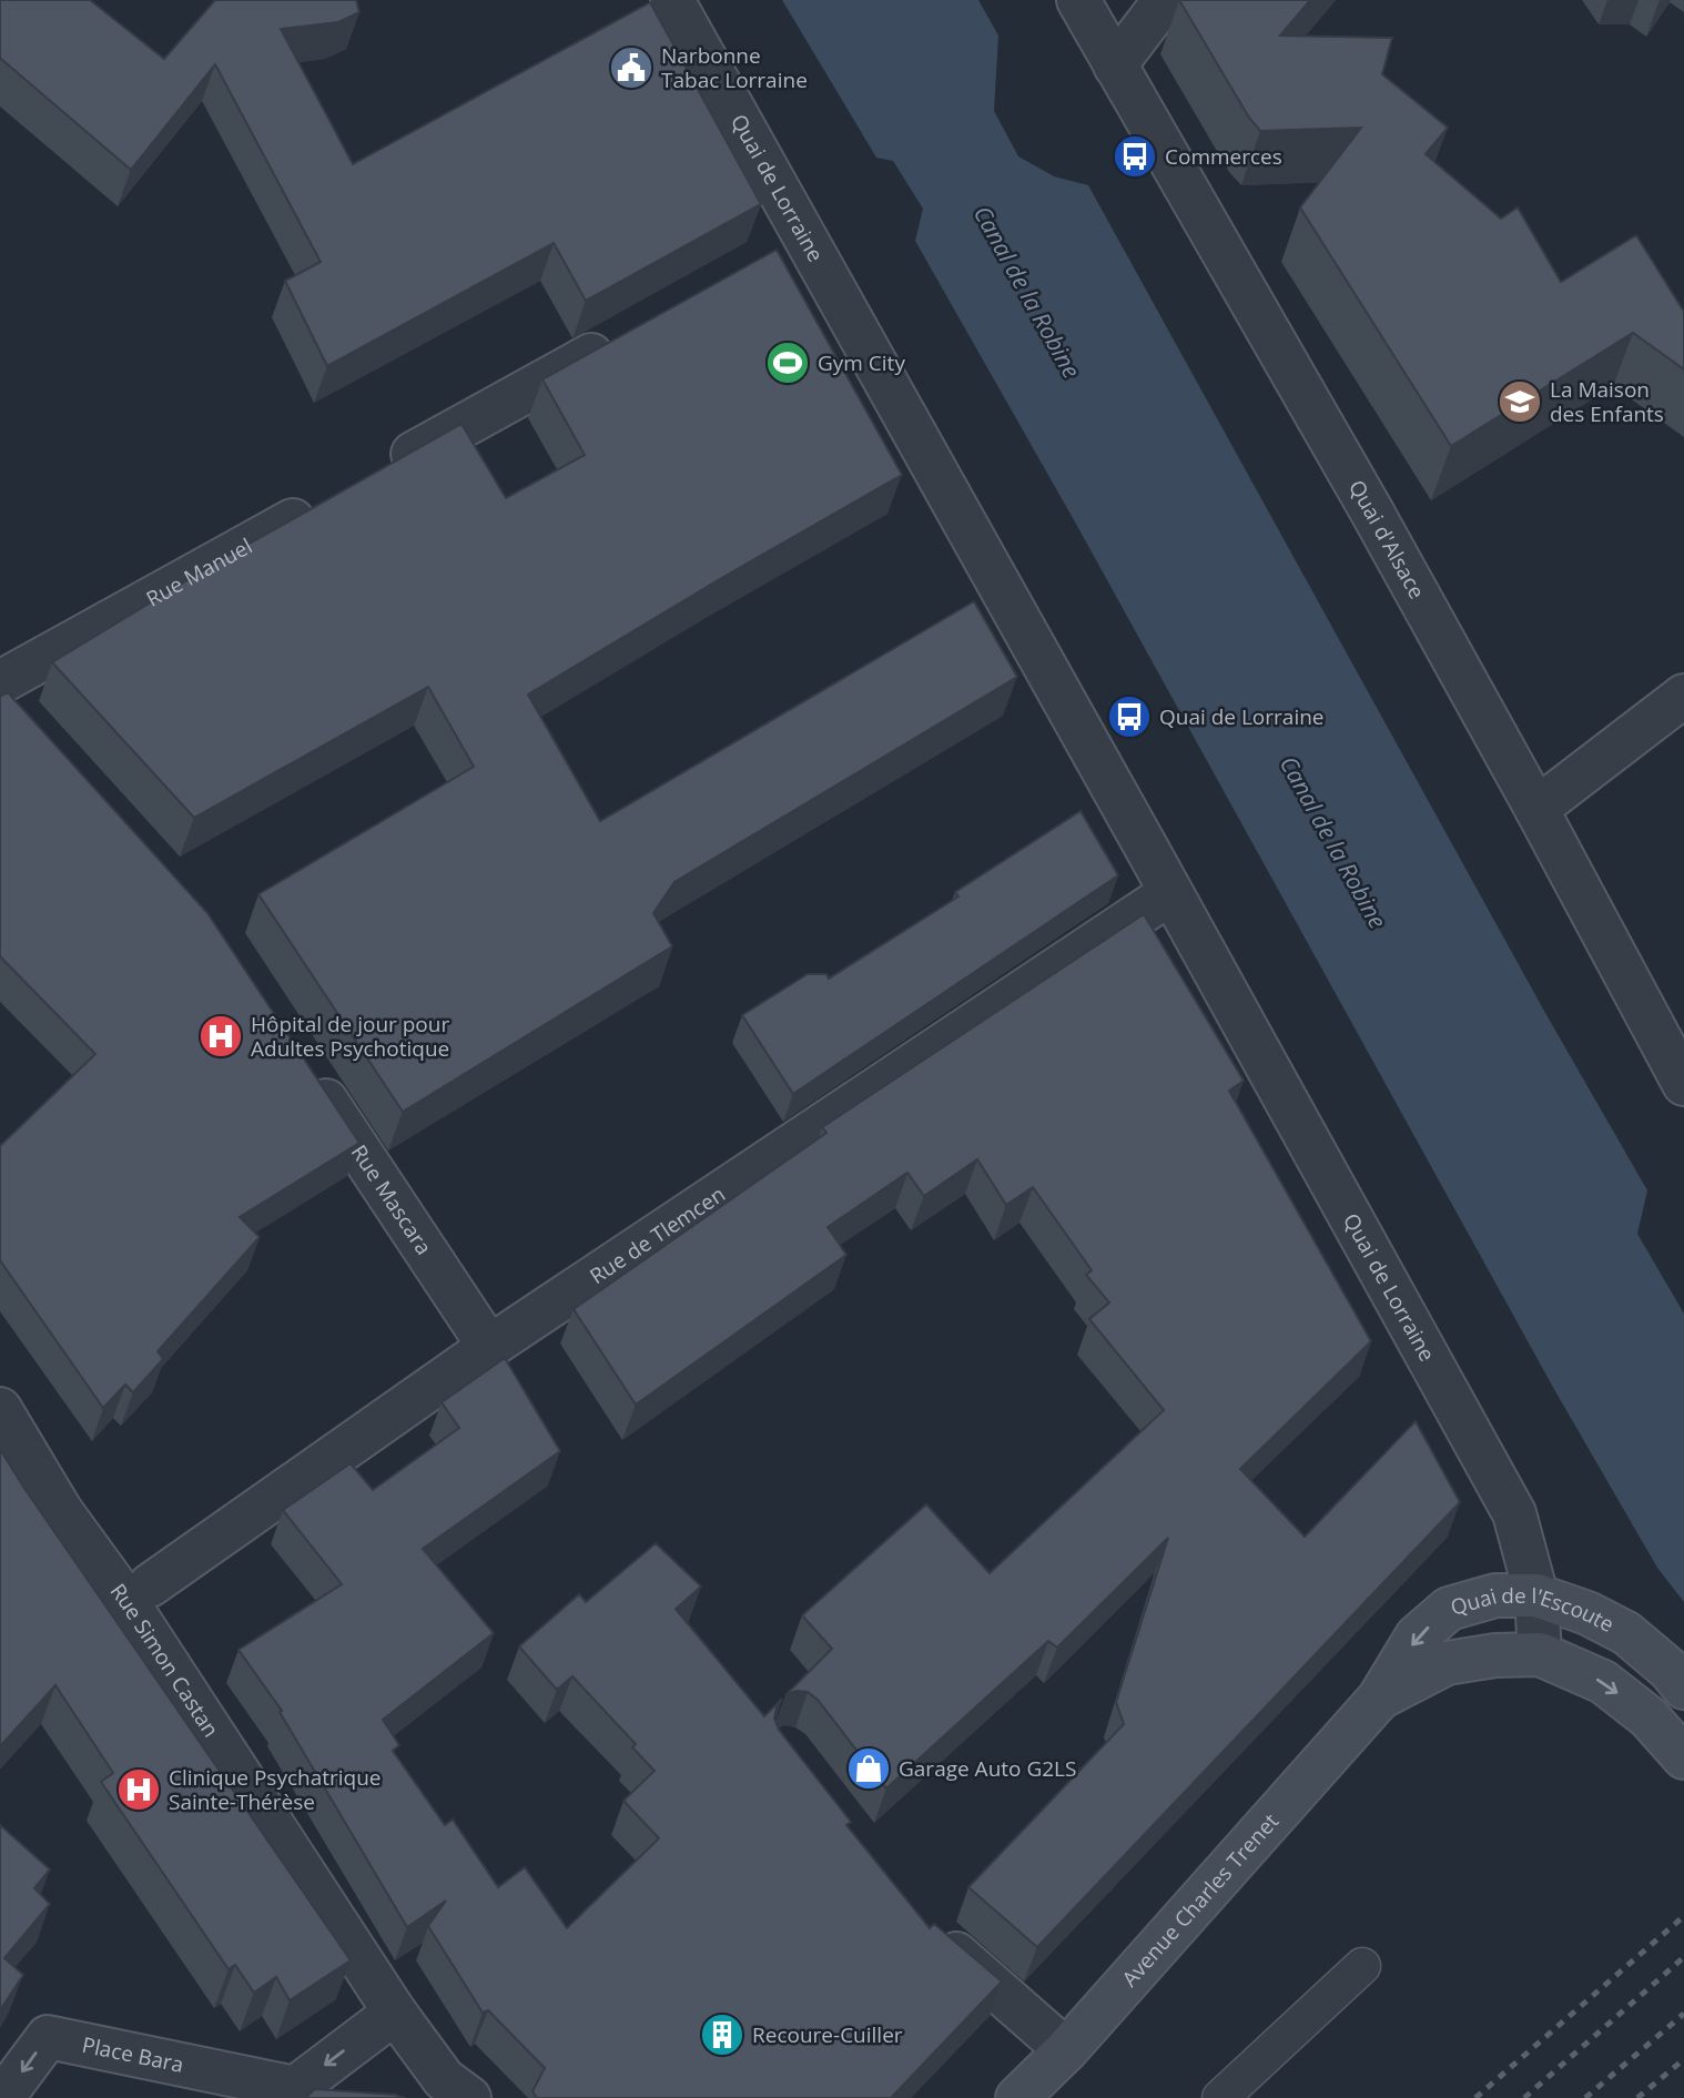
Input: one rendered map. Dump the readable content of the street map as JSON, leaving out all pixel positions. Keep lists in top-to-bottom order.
{
  "streets": {
    "main road": ["Quai de l'Escoute", "Avenue Charles Trenet"],
    "street": [
      "Quai de Lorraine",
      "Quai d'Alsace",
      "Rue Manuel",
      "Rue Mascara",
      "Rue de Tlemcen",
      "Rue Simon Castan",
      "Place Bara"
    ]
  },
  "crossings": [
    ["Quai de Lorraine", "Rue de Tlemcen"],
    ["Quai de Lorraine", "Quai de l'Escoute"],
    ["Rue Mascara", "Rue de Tlemcen"],
    ["Quai de l'Escoute", "Avenue Charles Trenet"],
    ["Rue Simon Castan", "Place Bara"]
  ],
  "one_way": ["Place Bara"],
  "water": ["Canal de la Robine"],
  "places": {
    "public building": ["Narbonne Tabac Lorraine"],
    "bus stop": ["Commerces", "Quai de Lorraine"],
    "sports": ["Gym City"],
    "school or university": ["La Maison des Enfants"],
    "hospital": ["Hôpital de jour pour Adultes Psychotique", "Clinique Psychatrique Sainte-Thérèse"],
    "shop": ["Garage Auto G2LS"],
    "building": ["Recoure-Cuiller"]
  }
}
